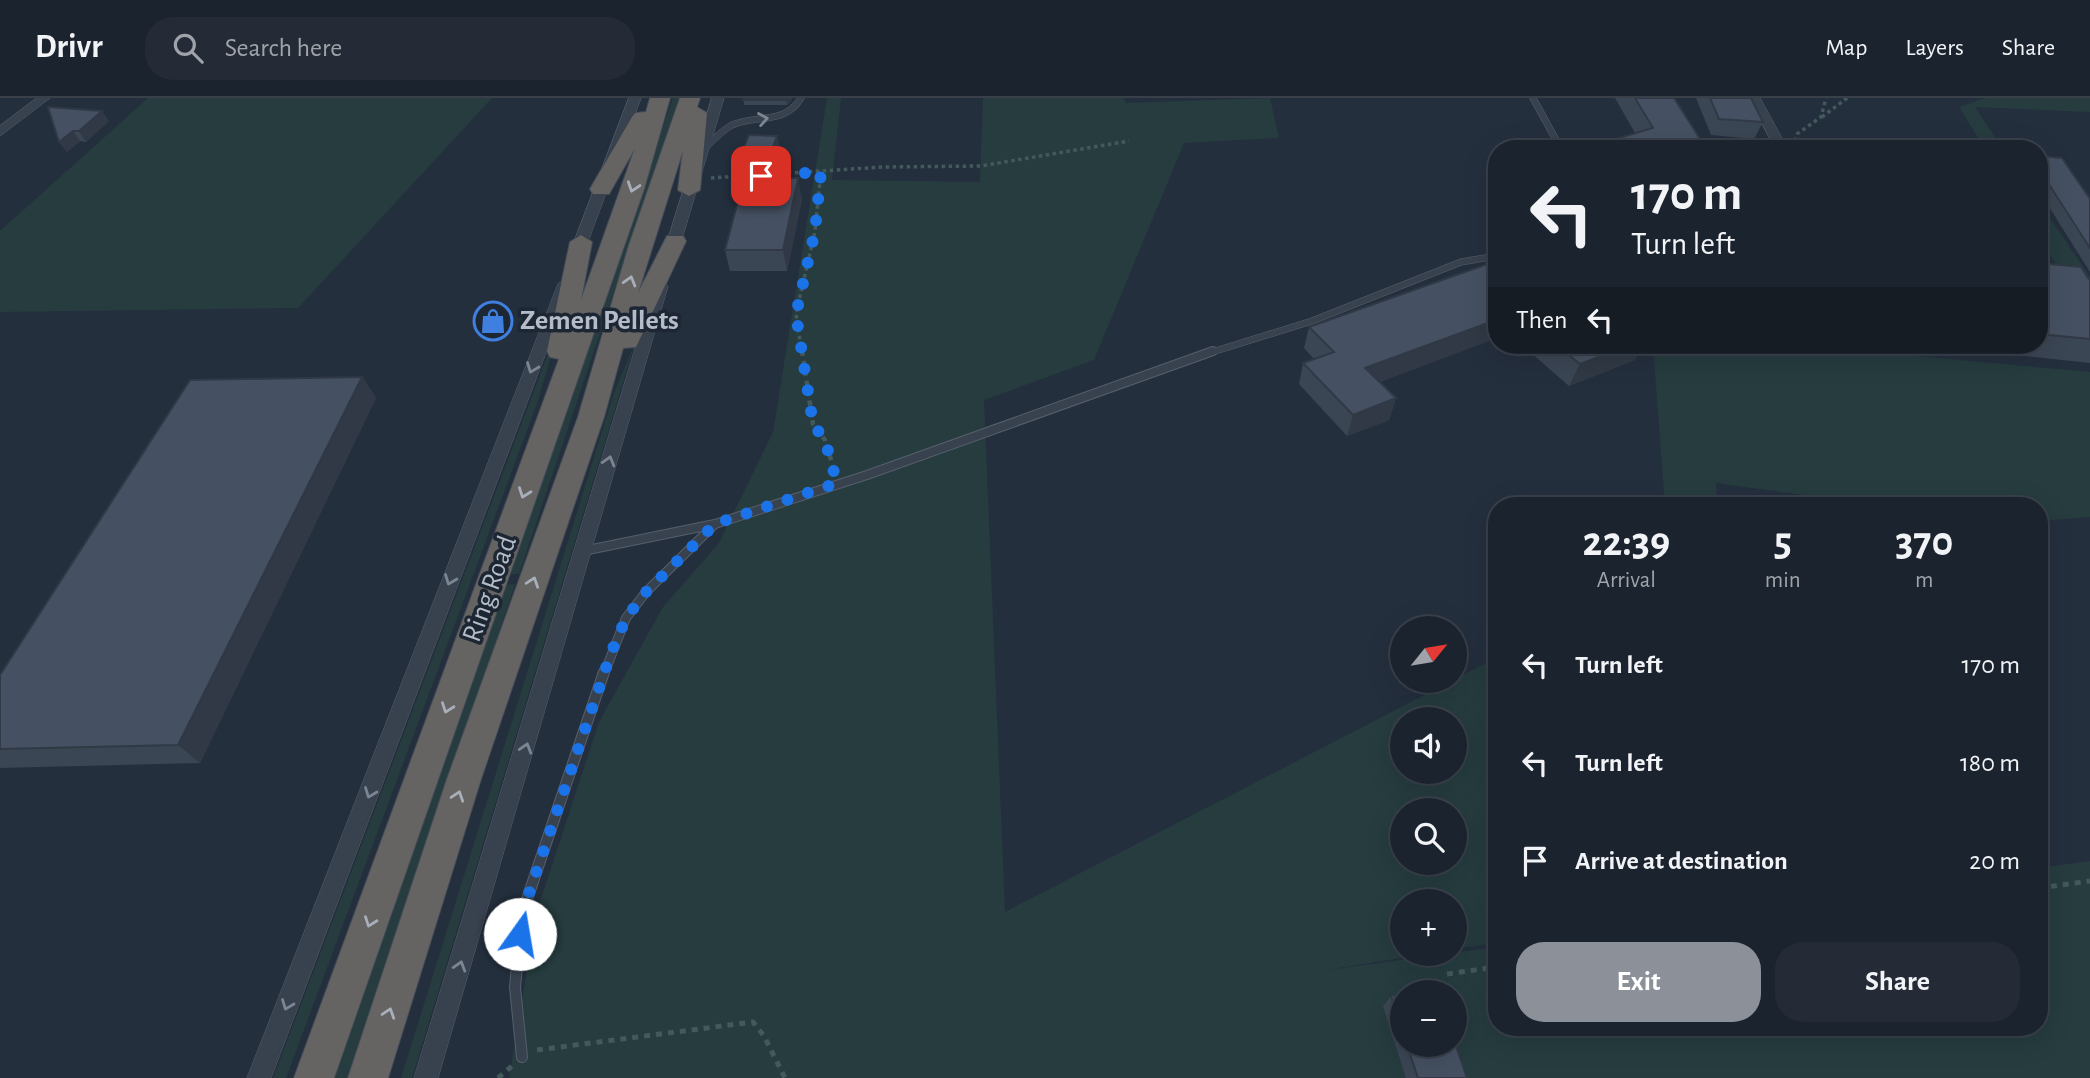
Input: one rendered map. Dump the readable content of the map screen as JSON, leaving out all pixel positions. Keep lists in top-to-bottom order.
{
  "streets": {
    "highway": ["Ring Road"]
  },
  "places": {
    "shop": ["Zemen Pellets"]
  },
  "north": "top right",
  "page": {
    "header": "Drivr",
    "search": "Search here",
    "nav": ["Map", "Layers", "Share"],
    "turn": ["170 m", "Turn left"],
    "then": "Then",
    "eta": [
      "22:39",
      "Arrival",
      "5",
      "min",
      "370",
      "m"
    ],
    "map_buttons": ["+", "−"],
    "list": [
      {
        "name": "Turn left",
        "value": "170 m"
      },
      {
        "name": "Turn left",
        "value": "180 m"
      },
      {
        "name": "Arrive at destination",
        "value": "20 m"
      }
    ],
    "buttons": ["Exit", "Share"]
  }
}
